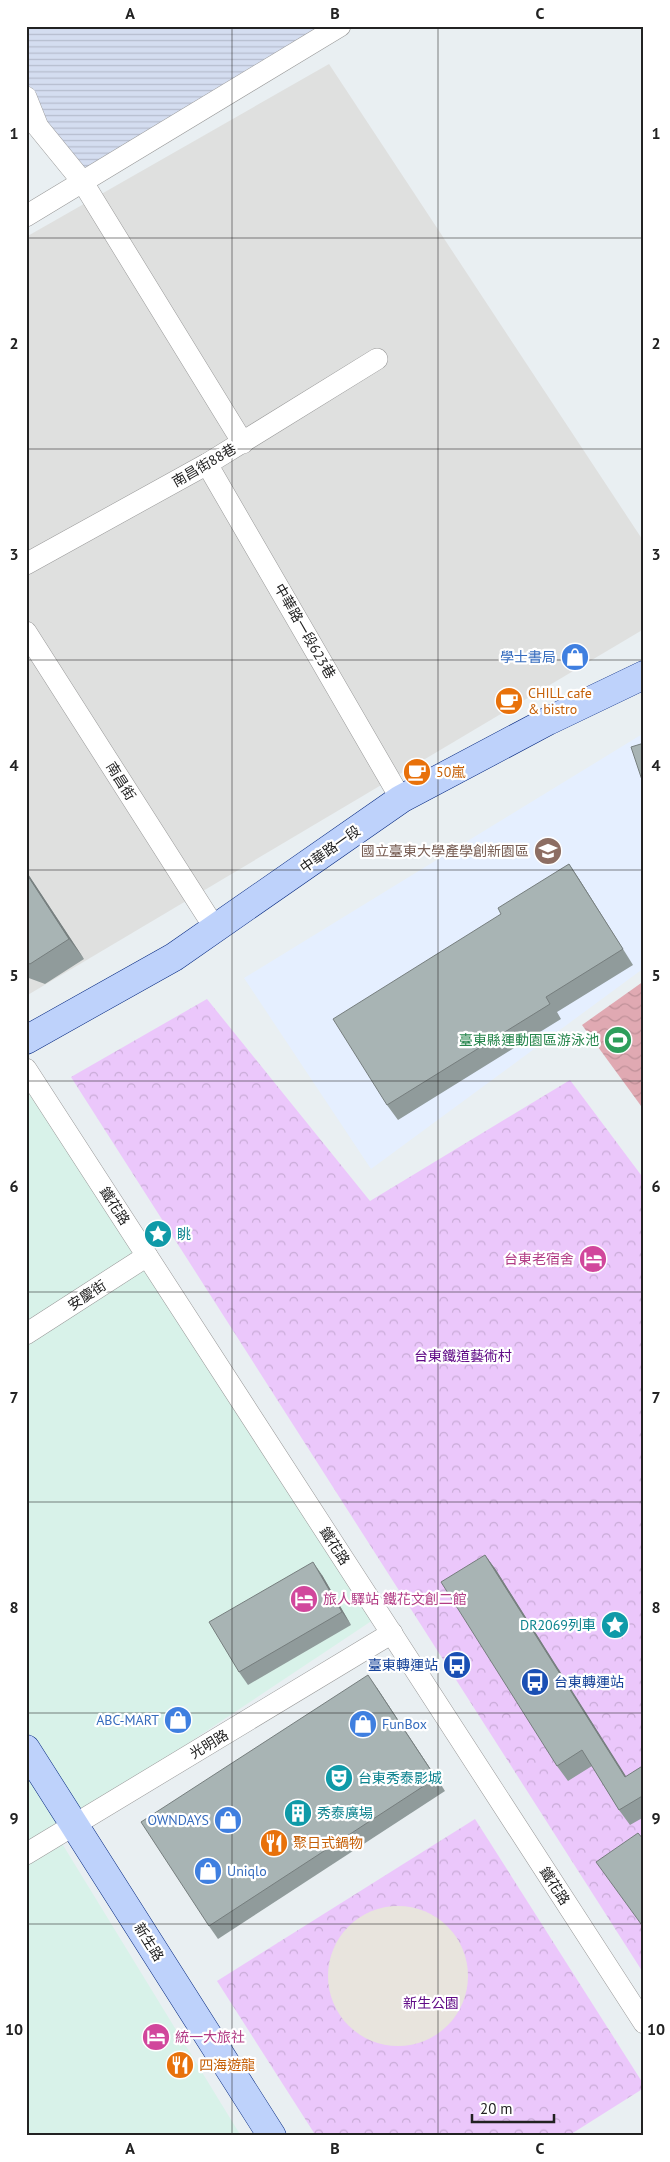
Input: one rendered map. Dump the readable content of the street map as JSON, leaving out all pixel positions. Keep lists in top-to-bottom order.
{
  "streets": {
    "street": [
      "南昌街88巷",
      "中華路一段623巷",
      "南昌街",
      "中華路一段",
      "鐵花路",
      "安慶街",
      "光明路",
      "新生路"
    ]
  },
  "crossings": [
    ["南昌街88巷", "中華路一段623巷"],
    ["中華路一段623巷", "中華路一段"],
    ["南昌街", "中華路一段"],
    ["鐵花路", "安慶街"],
    ["鐵花路", "光明路"],
    ["光明路", "新生路"]
  ],
  "parks": ["台東鐵道藝術村", "新生公園"],
  "places": {
    "shop": [
      "學士書局",
      "ABC-MART",
      "FunBox",
      "OWNDAYS",
      "Uniqlo"
    ],
    "cafe": ["CHILL cafe & bistro", "50嵐"],
    "school or university": ["國立臺東大學產學創新園區"],
    "sports": ["臺東縣運動園區游泳池"],
    "place": ["眺", "DR2069列車"],
    "hotel": ["台東老宿舍", "旅人驛站 鐵花文創二館", "統一大旅社"],
    "bus stop": ["臺東轉運站", "台東轉運站"],
    "theatre": ["台東秀泰影城"],
    "building": ["秀泰廣場"],
    "restaurant": ["聚日式鍋物", "四海遊龍"]
  },
  "scale_bar": "20 m",
  "grid": {
    "columns": ["A", "B", "C"],
    "rows": [
      "1",
      "2",
      "3",
      "4",
      "5",
      "6",
      "7",
      "8",
      "9",
      "10"
    ]
  }
}
